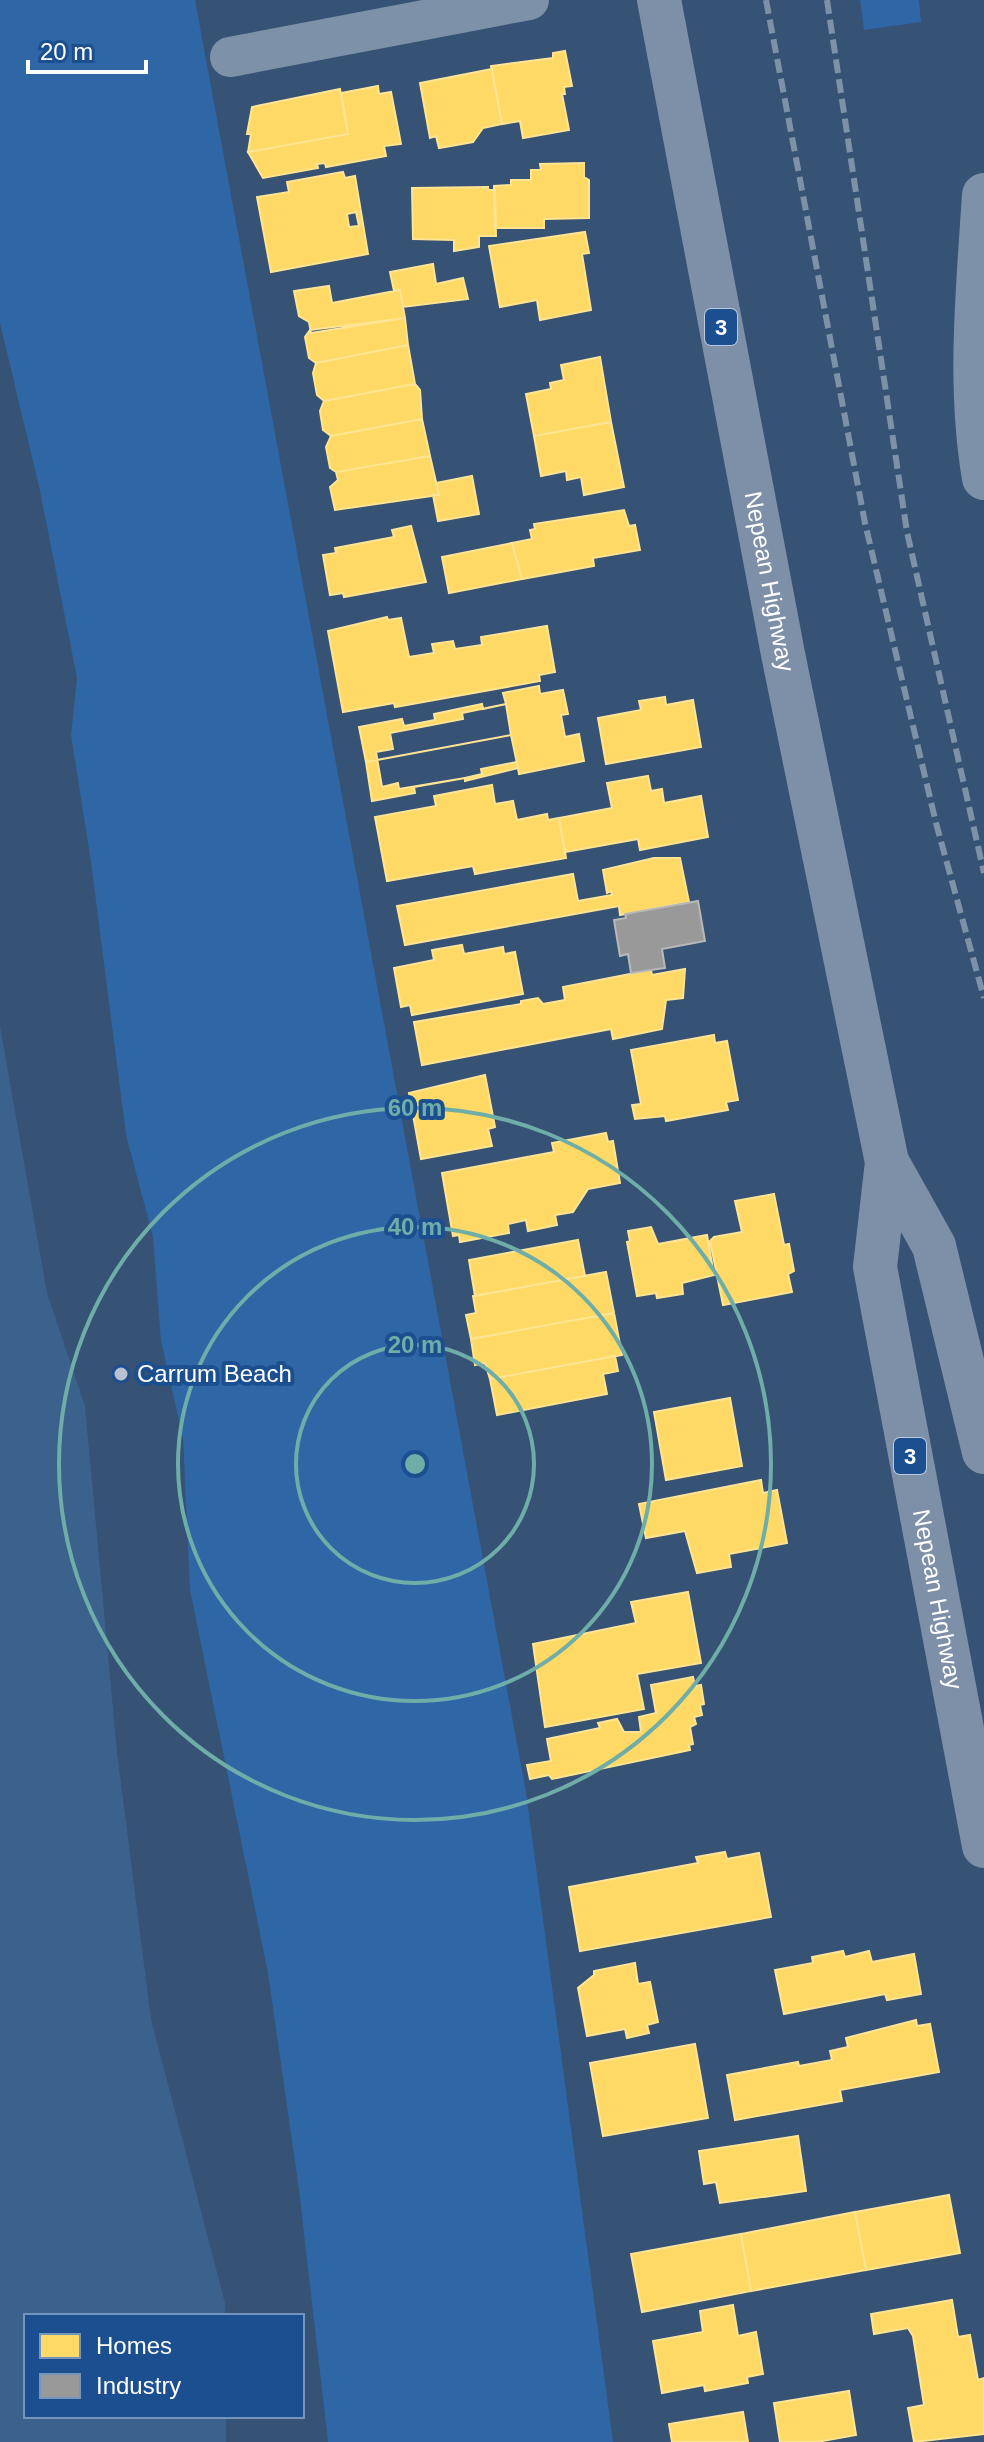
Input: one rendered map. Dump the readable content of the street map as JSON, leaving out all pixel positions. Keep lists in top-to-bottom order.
{
  "streets": {
    "highway": ["3", "Nepean Highway"]
  },
  "places": ["Carrum Beach"],
  "legend": ["Homes", "Industry"],
  "scale_bar": "20 m",
  "rings": ["60 m", "40 m", "20 m"]
}
